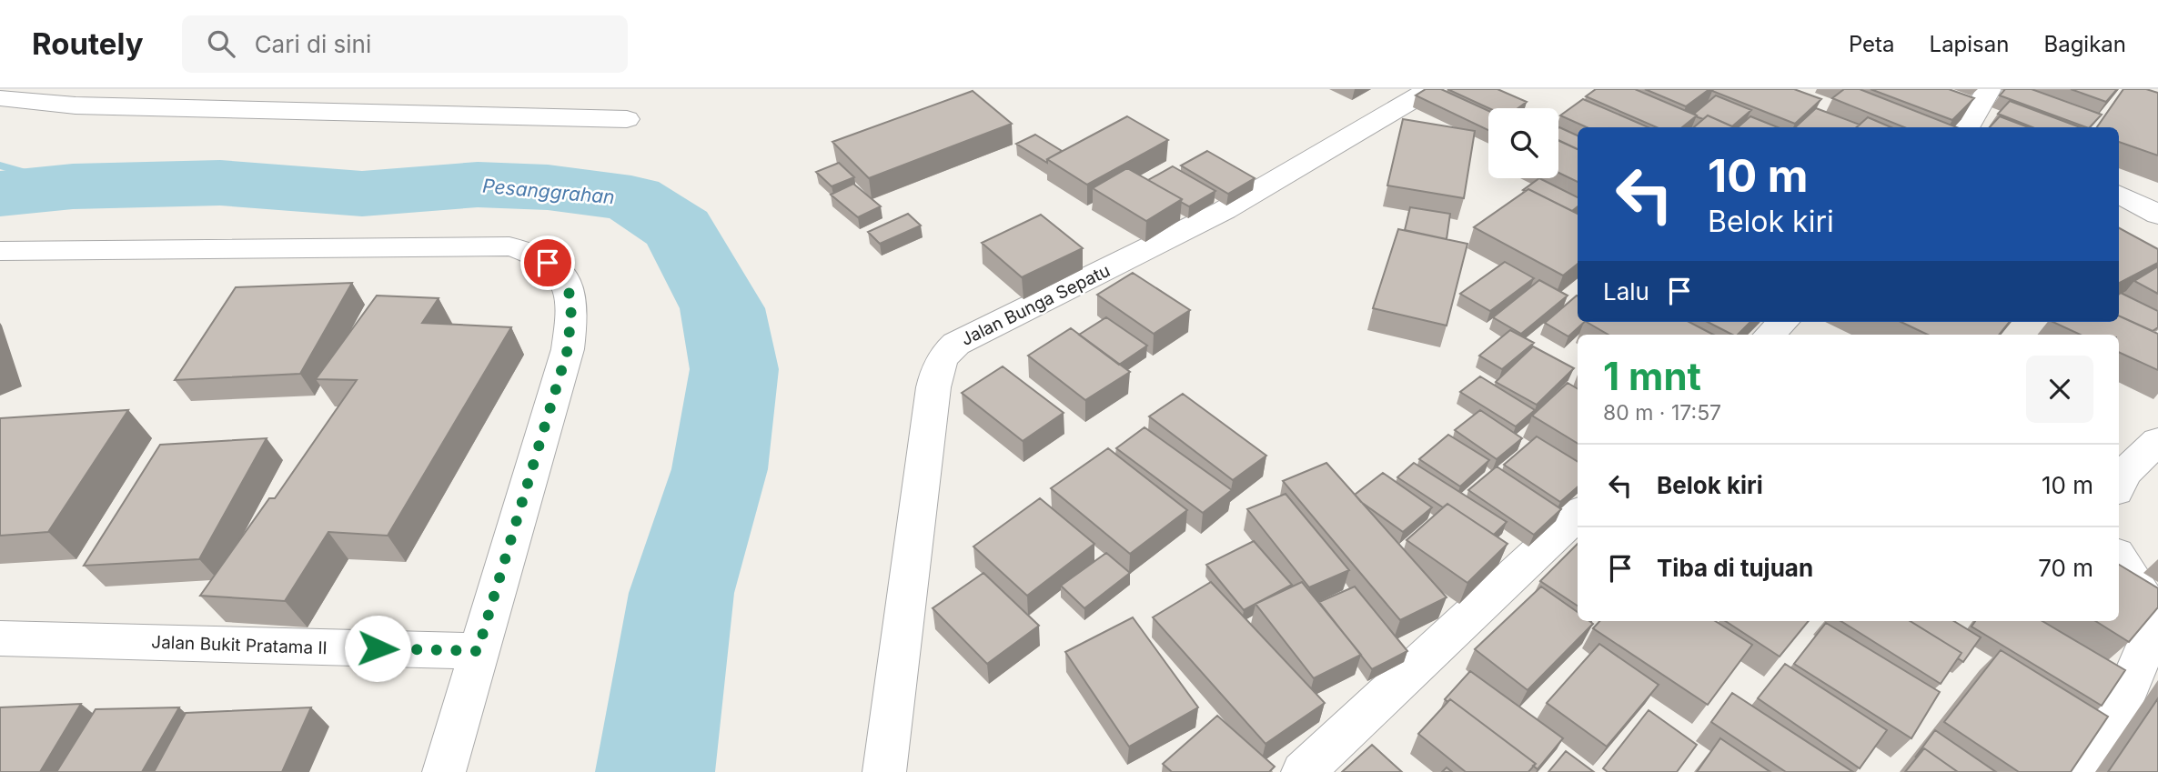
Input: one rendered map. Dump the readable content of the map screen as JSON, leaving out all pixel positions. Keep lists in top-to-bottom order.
{
  "streets": {
    "street": ["Jalan Bunga Sepatu", "Jalan Bukit Pratama II"]
  },
  "water": ["Pesanggrahan"],
  "page": {
    "header": "Routely",
    "search": "Cari di sini",
    "nav": ["Peta", "Lapisan", "Bagikan"],
    "turn": ["10 m", "Belok kiri"],
    "then": "Lalu",
    "heading": ["1 mnt", "80 m · 17:57"],
    "list": [
      {
        "name": "Belok kiri",
        "value": "10 m"
      },
      {
        "name": "Tiba di tujuan",
        "value": "70 m"
      }
    ]
  }
}
